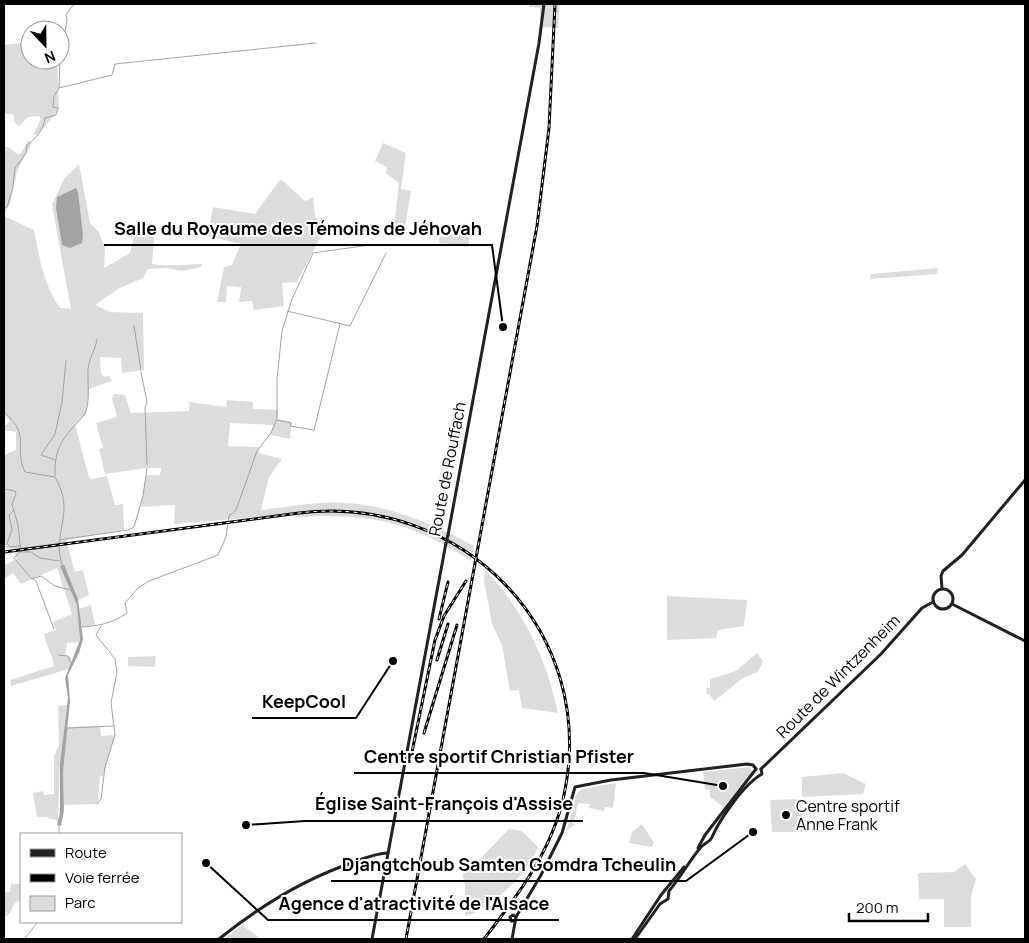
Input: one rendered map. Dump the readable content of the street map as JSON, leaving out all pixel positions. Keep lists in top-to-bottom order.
{
  "streets": {
    "main road": ["Route de Rouffach", "Route de Wintzenheim"]
  },
  "places": [
    "Salle du Royaume des Témoins de Jéhovah",
    "KeepCool",
    "Centre sportif Christian Pfister",
    "Centre sportif Anne Frank",
    "Église Saint-François d'Assise",
    "Djangtchoub Samten Gomdra Tcheulin",
    "Agence d'atractivité de l'Alsace"
  ],
  "legend": ["Route", "Voie ferrée", "Parc"],
  "scale_bar": "200 m",
  "north": "bottom"
}
